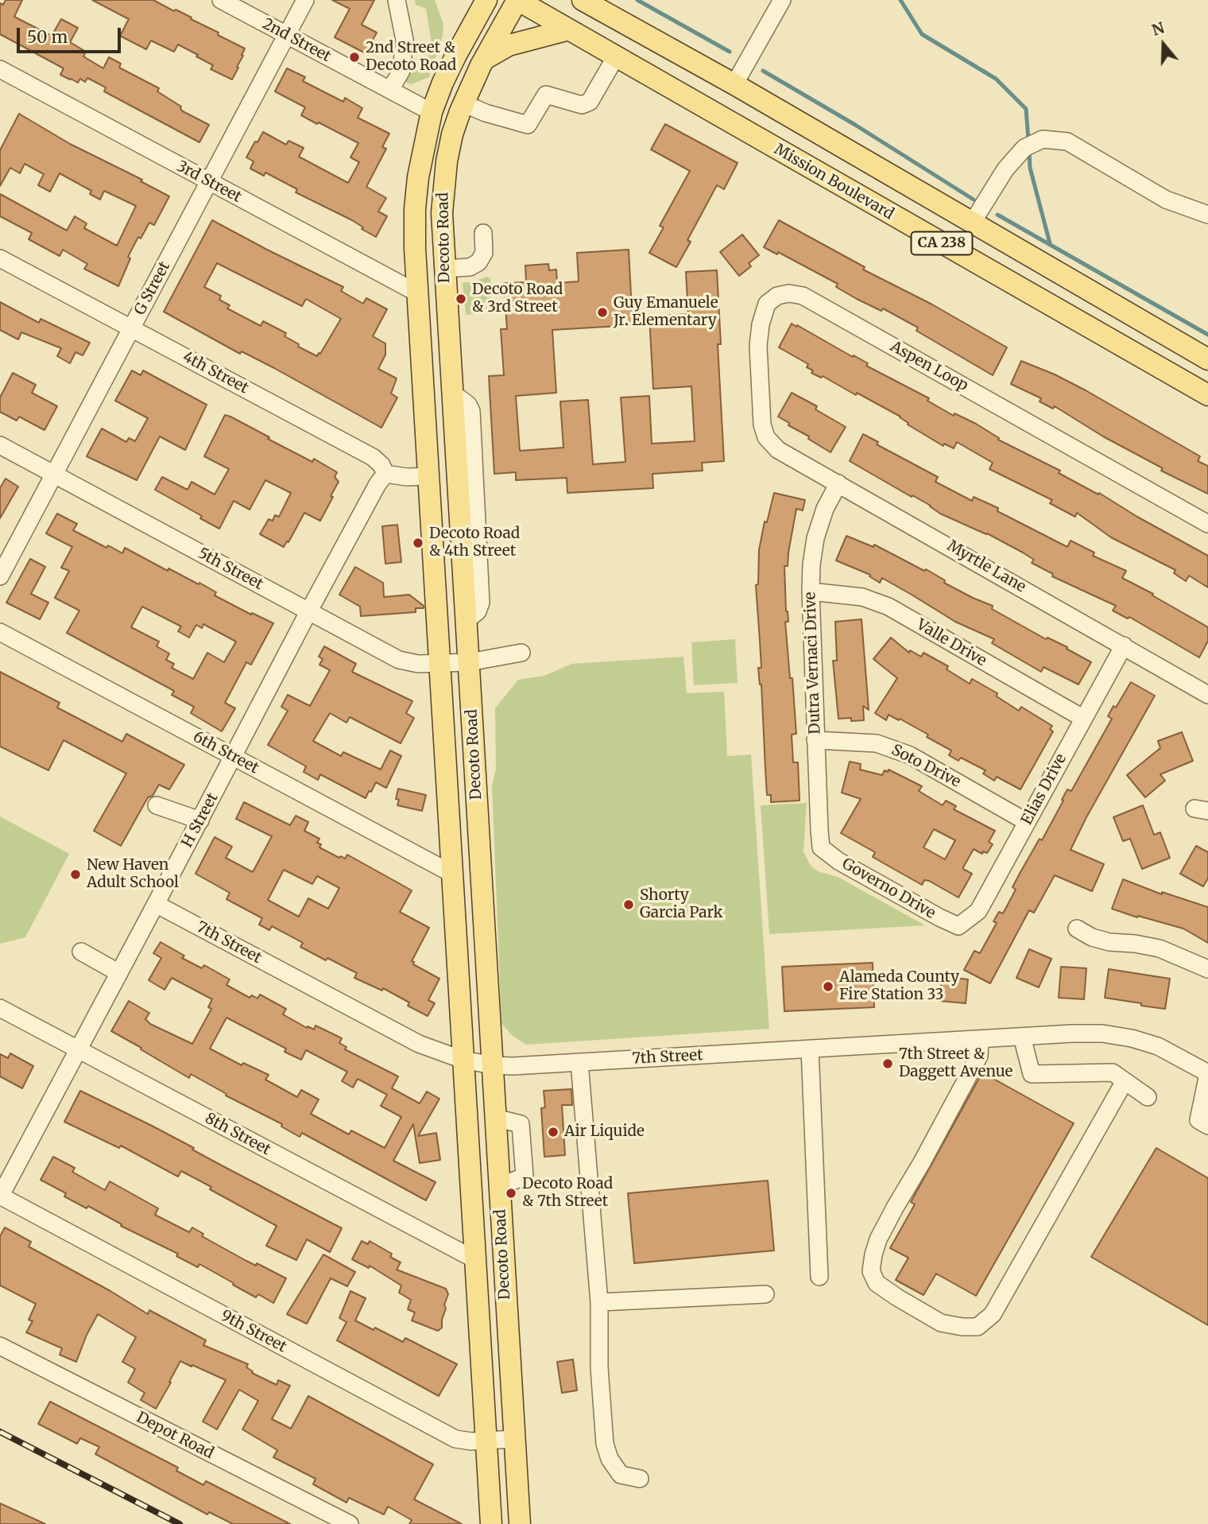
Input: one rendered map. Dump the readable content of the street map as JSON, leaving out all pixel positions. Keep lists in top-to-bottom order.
{
  "streets": {
    "main road": ["Mission Boulevard", "Decoto Road", "CA 238"],
    "street": [
      "2nd Street",
      "3rd Street",
      "G Street",
      "Aspen Loop",
      "4th Street",
      "Myrtle Lane",
      "5th Street",
      "Valle Drive",
      "Dutra Vernaci Drive",
      "6th Street",
      "Soto Drive",
      "Elias Drive",
      "H Street",
      "Governo Drive",
      "7th Street",
      "8th Street",
      "9th Street",
      "Depot Road"
    ]
  },
  "crossings": [
    ["2nd Street", "Decoto Road"],
    ["2nd Street", "G Street"],
    ["3rd Street", "Decoto Road"],
    ["3rd Street", "G Street"],
    ["Mission Boulevard", "Decoto Road"],
    ["Decoto Road", "5th Street"],
    ["Decoto Road", "6th Street"],
    ["Decoto Road", "7th Street"],
    ["Decoto Road", "8th Street"],
    ["Decoto Road", "9th Street"],
    ["G Street", "4th Street"],
    ["G Street", "5th Street"],
    ["Aspen Loop", "Myrtle Lane"],
    ["4th Street", "H Street"],
    ["Myrtle Lane", "Dutra Vernaci Drive"],
    ["Myrtle Lane", "Elias Drive"],
    ["5th Street", "H Street"],
    ["Valle Drive", "Dutra Vernaci Drive"],
    ["Valle Drive", "Elias Drive"],
    ["Dutra Vernaci Drive", "Soto Drive"],
    ["Dutra Vernaci Drive", "Governo Drive"],
    ["6th Street", "H Street"],
    ["Soto Drive", "Elias Drive"],
    ["Elias Drive", "Governo Drive"],
    ["H Street", "7th Street"],
    ["H Street", "8th Street"],
    ["H Street", "9th Street"]
  ],
  "places": [
    "2nd Street & Decoto Road",
    "Decoto Road & 3rd Street",
    "Guy Emanuele Jr. Elementary",
    "Decoto Road & 4th Street",
    "New Haven Adult School",
    "Shorty Garcia Park",
    "Alameda County Fire Station 33",
    "7th Street & Daggett Avenue",
    "Air Liquide",
    "Decoto Road & 7th Street"
  ],
  "scale_bar": "50 m",
  "north": "top"
}
